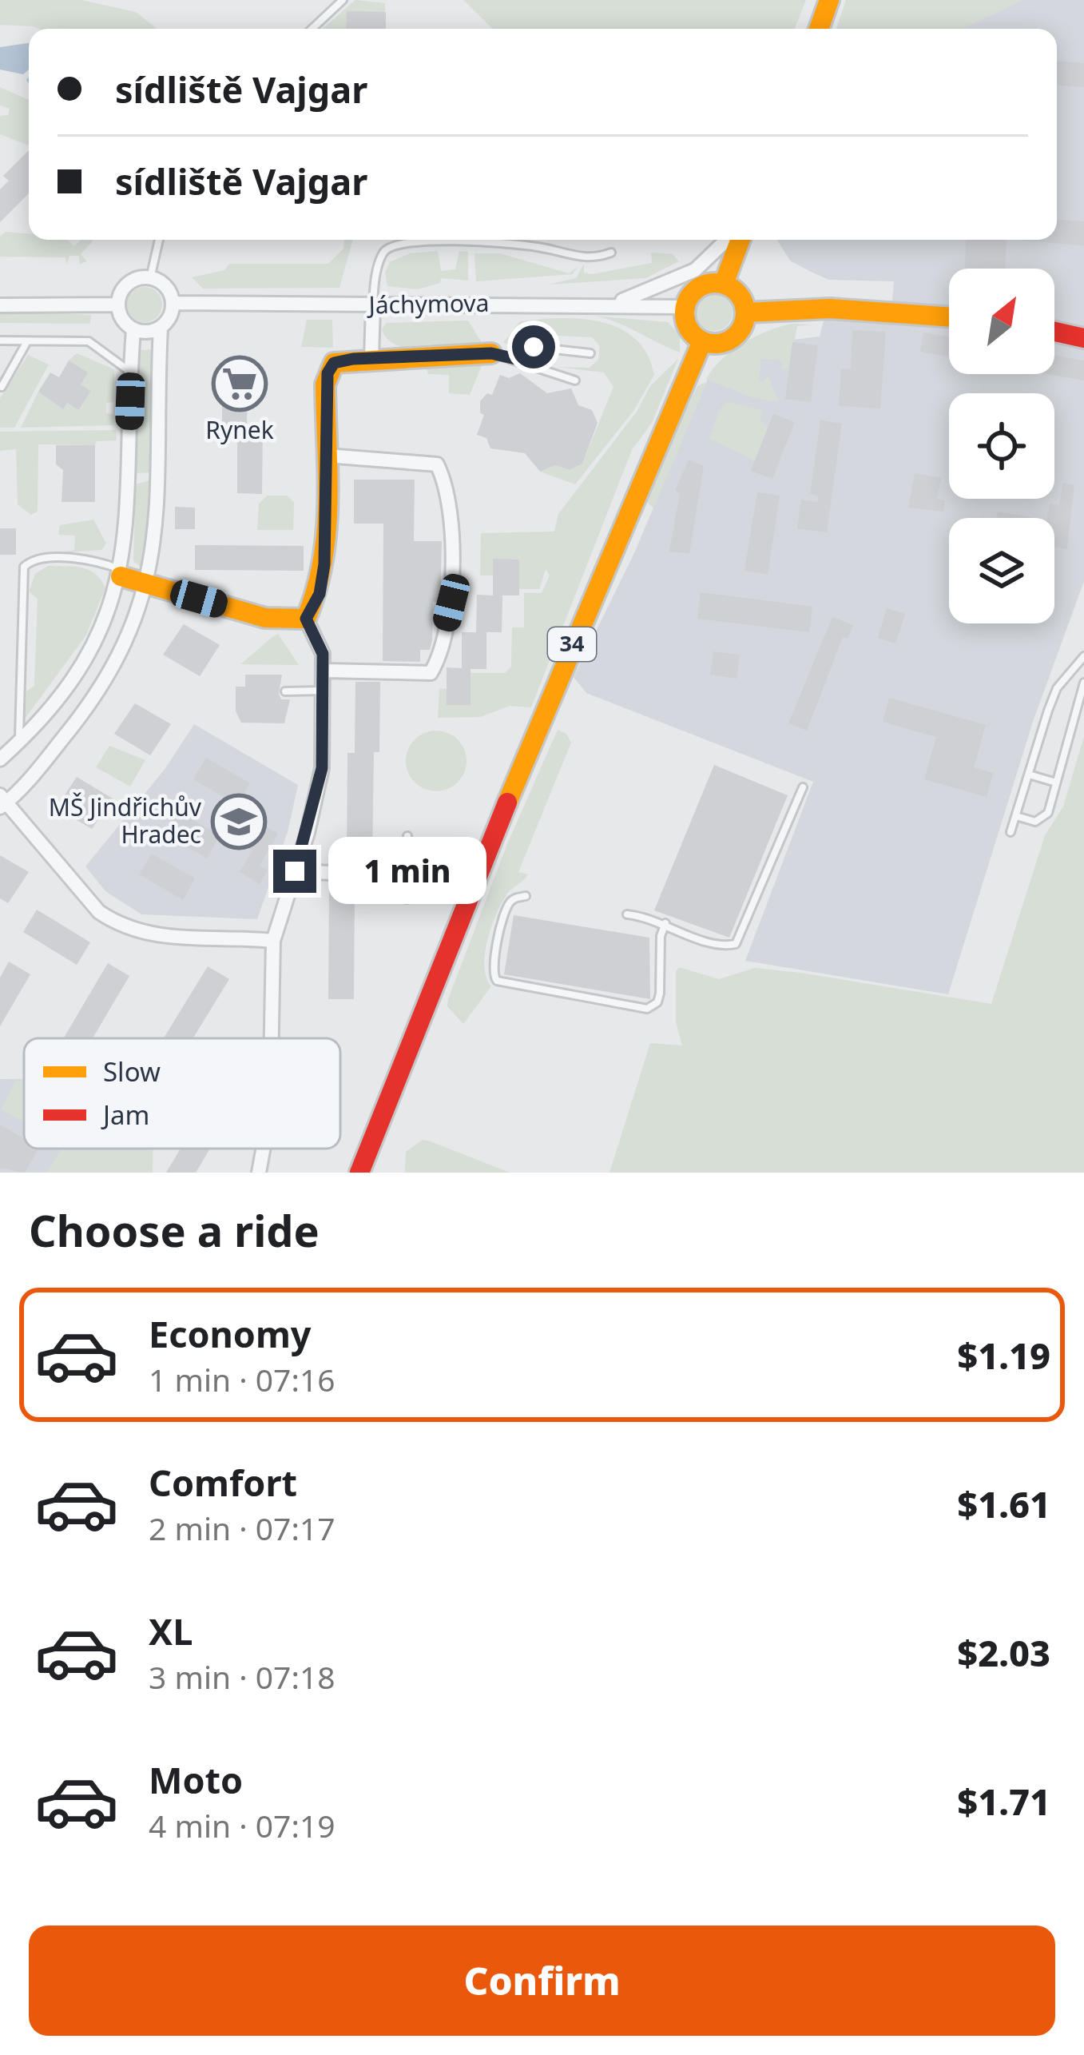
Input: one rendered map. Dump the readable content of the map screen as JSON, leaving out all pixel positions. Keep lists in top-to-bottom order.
{
  "streets": {
    "main road": ["34"],
    "street": ["Jáchymova"]
  },
  "crossings": [
    ["Jáchymova", "34"]
  ],
  "places": {
    "supermarket": ["Rynek"],
    "school or university": ["MŠ Jindřichův Hradec"]
  },
  "legend": ["Slow", "Jam"],
  "north": "top right",
  "page": {
    "banner": ["sídliště Vajgar", "sídliště Vajgar"],
    "bubble": "1 min",
    "heading": "Choose a ride",
    "list": [
      {
        "name": "Economy",
        "note": "1 min · 07:16",
        "value": "$1.19"
      },
      {
        "name": "Comfort",
        "note": "2 min · 07:17",
        "value": "$1.61"
      },
      {
        "name": "XL",
        "note": "3 min · 07:18",
        "value": "$2.03"
      },
      {
        "name": "Moto",
        "note": "4 min · 07:19",
        "value": "$1.71"
      }
    ],
    "buttons": "Confirm"
  }
}
